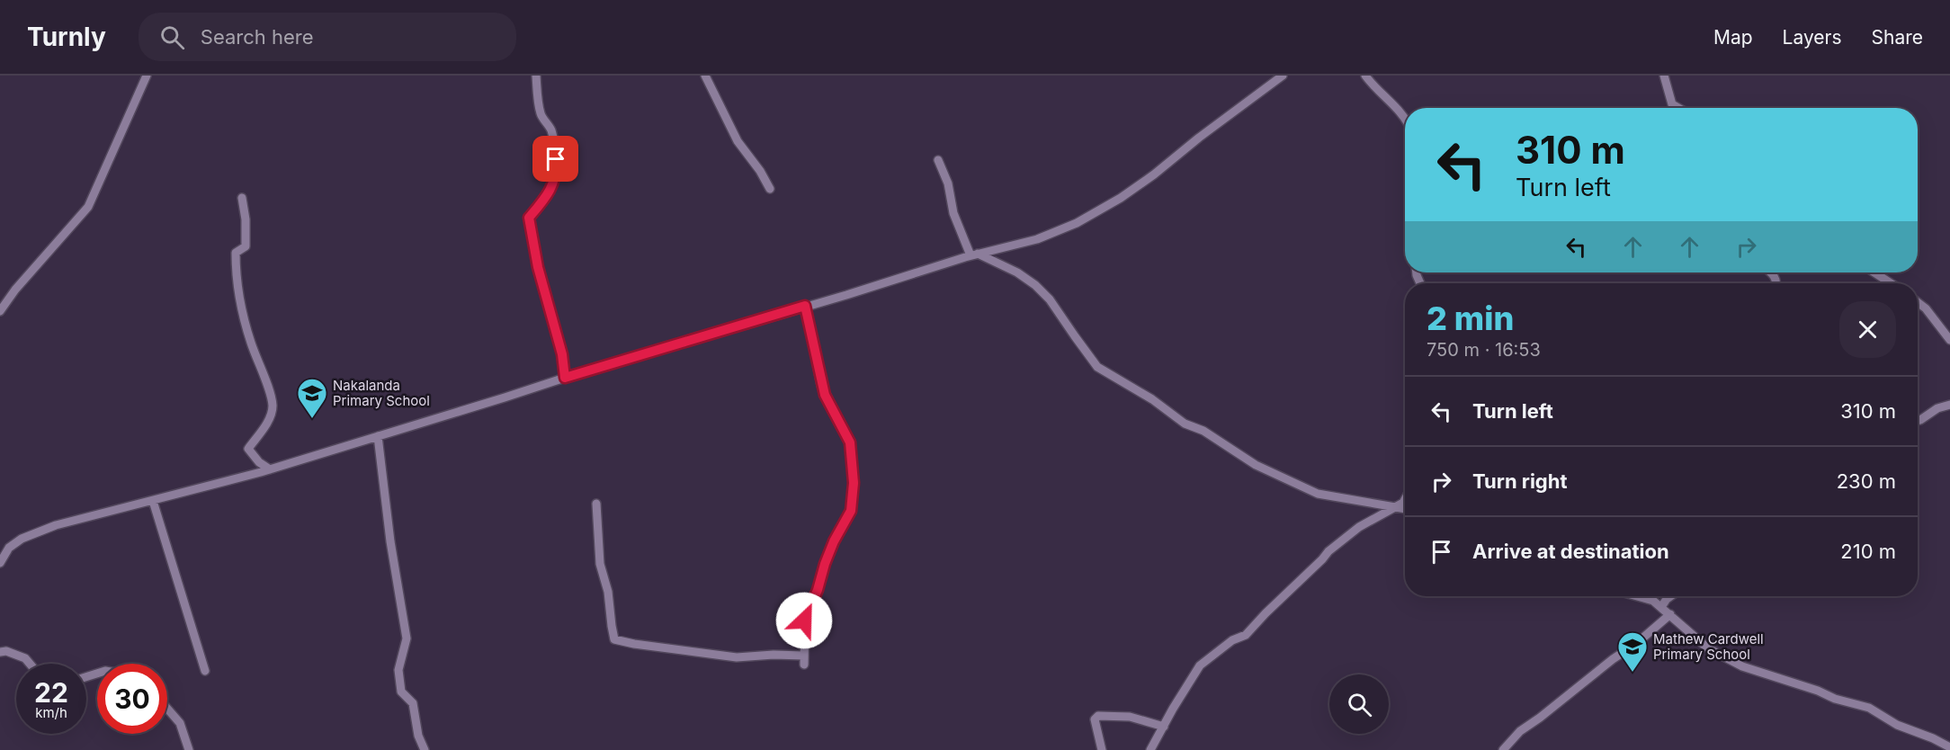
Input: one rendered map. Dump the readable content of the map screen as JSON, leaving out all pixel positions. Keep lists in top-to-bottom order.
{
  "places": {
    "school or university": ["Nakalanda Primary School", "Mathew Cardwell Primary School"]
  },
  "page": {
    "header": "Turnly",
    "search": "Search here",
    "nav": ["Map", "Layers", "Share"],
    "turn": ["310 m", "Turn left"],
    "heading": ["2 min", "750 m · 16:53"],
    "list": [
      {
        "name": "Turn left",
        "value": "310 m"
      },
      {
        "name": "Turn right",
        "value": "230 m"
      },
      {
        "name": "Arrive at destination",
        "value": "210 m"
      }
    ],
    "speed": "22 km/h",
    "limit": "30"
  }
}
